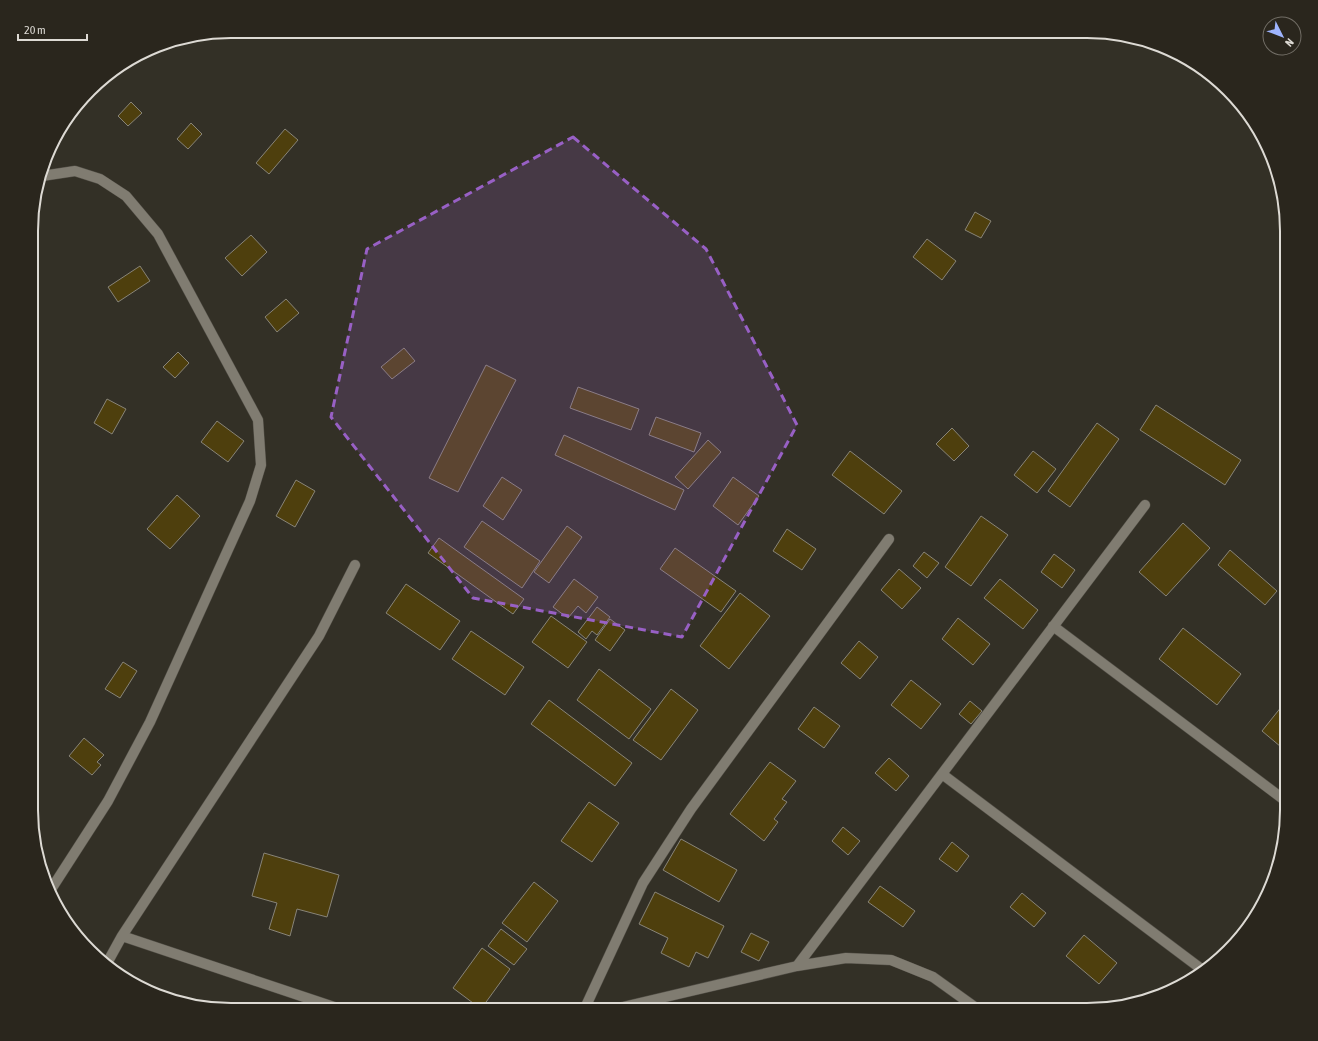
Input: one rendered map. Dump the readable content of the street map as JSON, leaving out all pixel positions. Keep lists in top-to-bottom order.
{
  "scale_bar": "20 m",
  "north": "bottom right"
}
